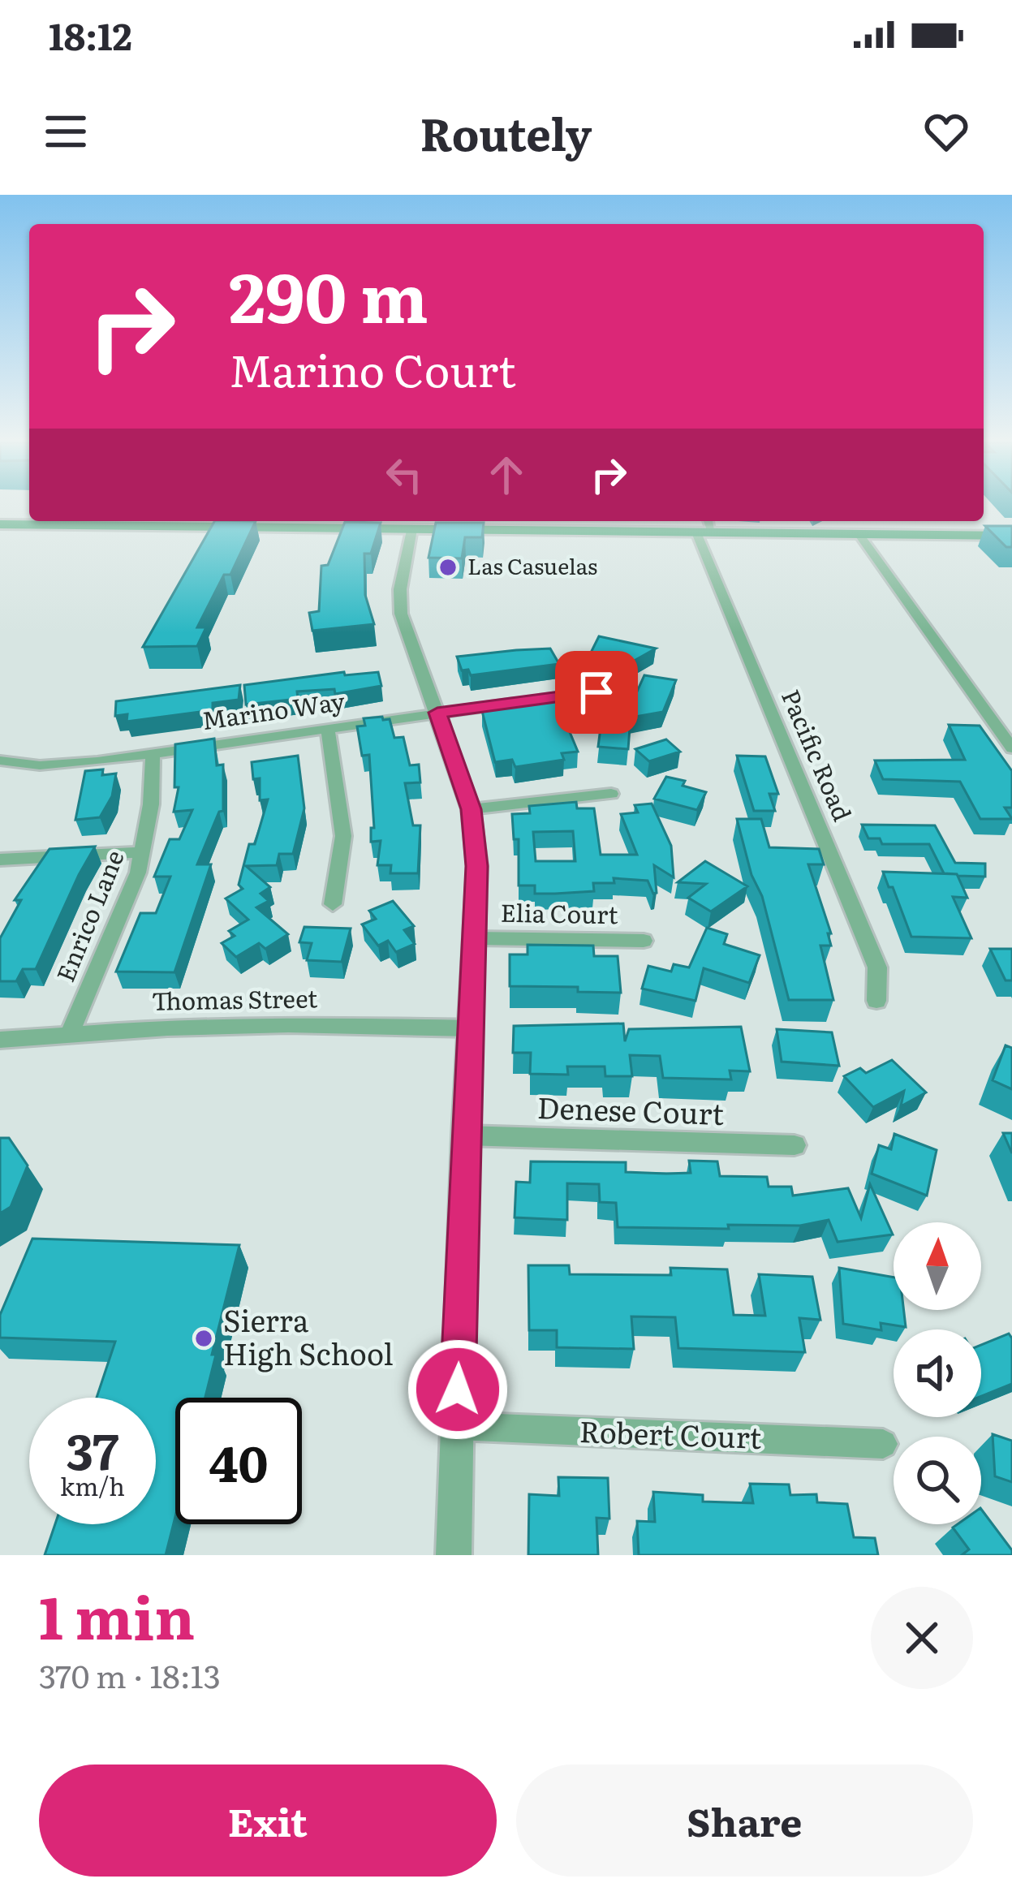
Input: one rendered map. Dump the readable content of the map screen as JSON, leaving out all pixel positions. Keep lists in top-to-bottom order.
{
  "streets": {
    "street": [
      "Marino Way",
      "Pacific Road",
      "Elia Court",
      "Enrico Lane",
      "Thomas Street",
      "Denese Court",
      "Robert Court"
    ]
  },
  "crossings": [
    ["Marino Way", "Enrico Lane"],
    ["Enrico Lane", "Thomas Street"]
  ],
  "places": ["Las Casuelas", "Sierra High School"],
  "north": "top",
  "page": {
    "status": "18:12",
    "header": "Routely",
    "turn": ["290 m", "Marino Court"],
    "speed": "37 km/h",
    "limit": "40",
    "heading": ["1 min", "370 m · 18:13"],
    "buttons": ["Exit", "Share"]
  }
}
